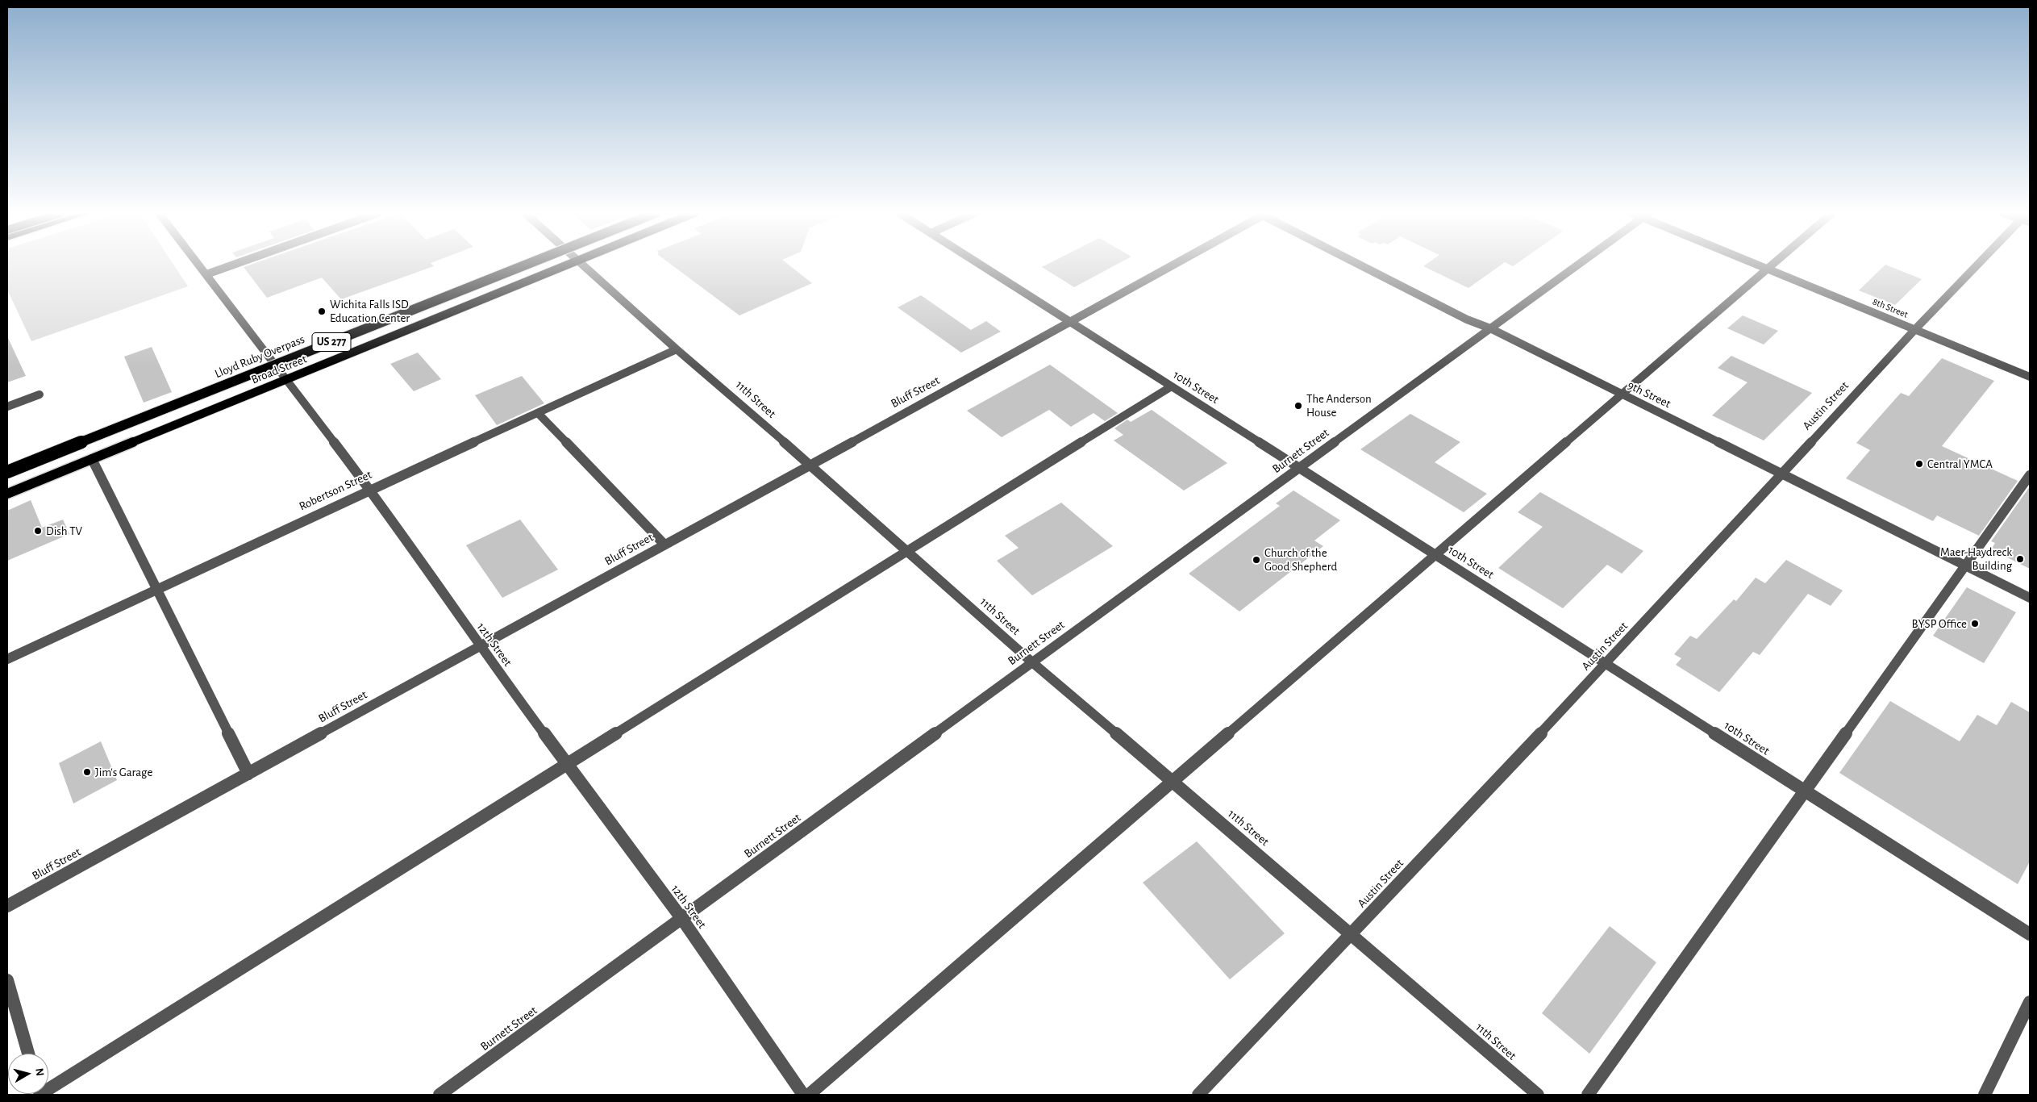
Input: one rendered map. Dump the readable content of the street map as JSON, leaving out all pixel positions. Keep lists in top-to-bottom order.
{
  "streets": {
    "highway": ["US 277", "Lloyd Ruby Overpass"],
    "main road": ["Broad Street"],
    "street": [
      "8th Street",
      "10th Street",
      "Bluff Street",
      "9th Street",
      "11th Street",
      "Austin Street",
      "Burnett Street",
      "Robertson Street",
      "12th Street"
    ]
  },
  "crossings": [
    ["8th Street", "Austin Street"],
    ["Broad Street", "12th Street"],
    ["10th Street", "Bluff Street"],
    ["10th Street", "Austin Street"],
    ["10th Street", "Burnett Street"],
    ["Bluff Street", "11th Street"],
    ["Bluff Street", "12th Street"],
    ["9th Street", "Austin Street"],
    ["9th Street", "Burnett Street"],
    ["11th Street", "Austin Street"],
    ["11th Street", "Burnett Street"],
    ["11th Street", "Robertson Street"],
    ["Burnett Street", "12th Street"],
    ["Robertson Street", "12th Street"]
  ],
  "places": [
    "Wichita Falls ISD Education Center",
    "The Anderson House",
    "Central YMCA",
    "Dish TV",
    "Maer-Haydreck Building",
    "Church of the Good Shepherd",
    "BYSP Office",
    "Jim's Garage"
  ],
  "north": "right"
}
